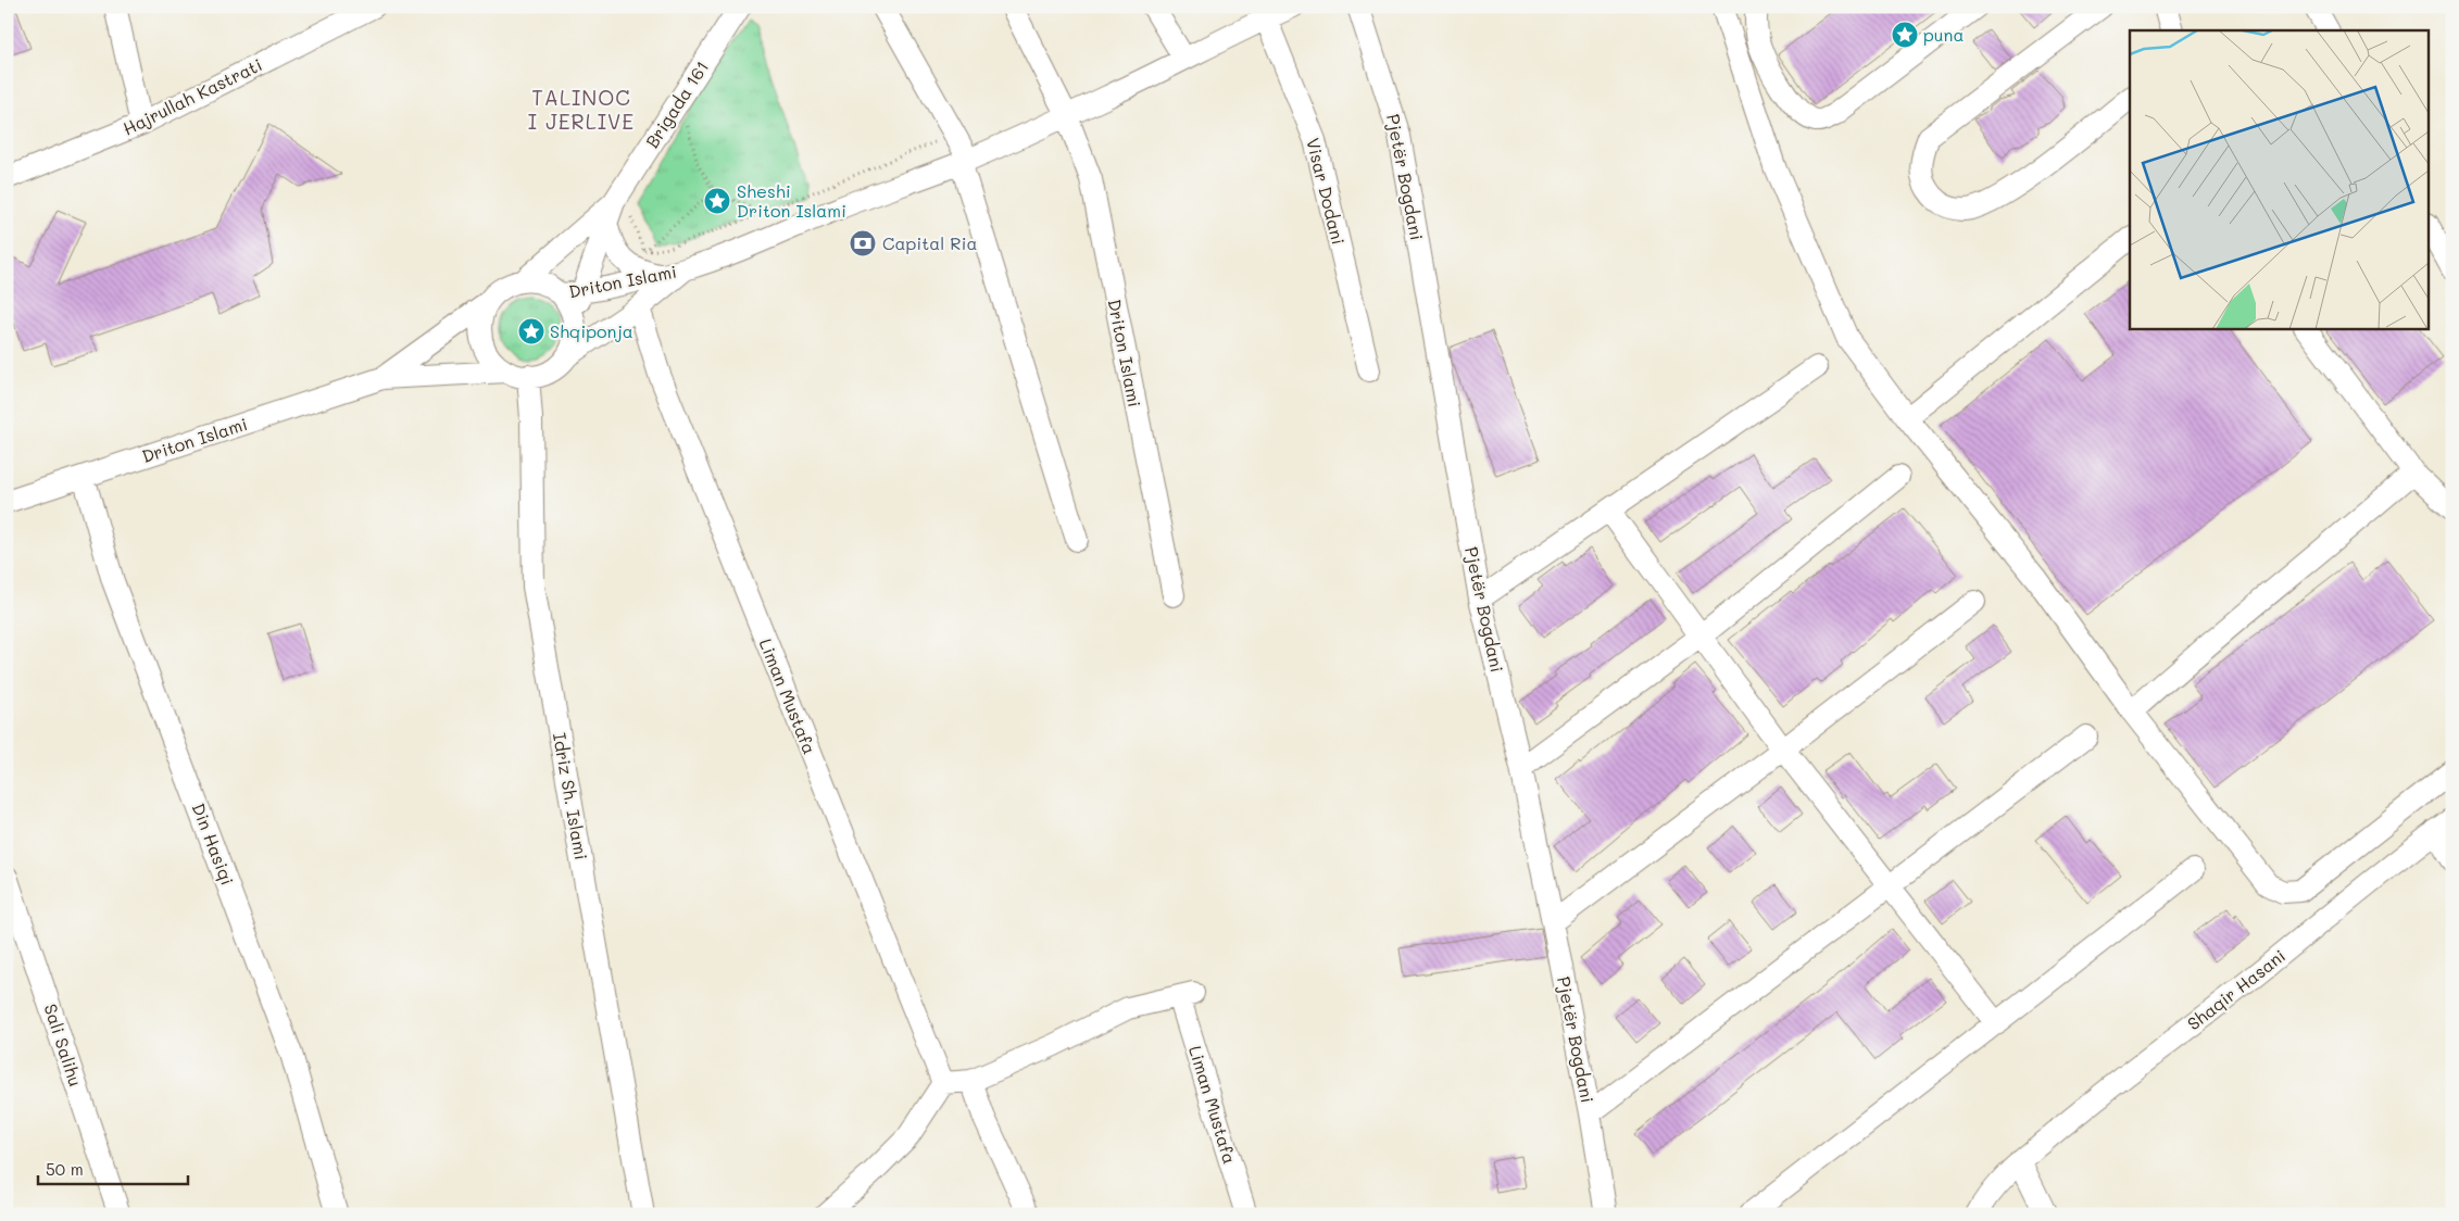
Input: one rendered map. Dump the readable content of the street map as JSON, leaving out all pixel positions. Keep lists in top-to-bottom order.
{
  "streets": {
    "street": [
      "Hajrullah Kastrati",
      "Brigada 161",
      "Pjetër Bogdani",
      "Visar Dodani",
      "Driton Islami",
      "Liman Mustafa",
      "Idriz Sh. Islami",
      "Din Hasiqi",
      "Shaqir Hasani",
      "Sali Salihu"
    ]
  },
  "crossings": [
    ["Brigada 161", "Driton Islami"],
    ["Brigada 161", "Idriz Sh. Islami"],
    ["Visar Dodani", "Driton Islami"],
    ["Driton Islami", "Liman Mustafa"],
    ["Driton Islami", "Idriz Sh. Islami"],
    ["Driton Islami", "Din Hasiqi"]
  ],
  "districts": ["TALINOC I JERLIVE"],
  "places": {
    "place": ["puna", "Sheshi Driton Islami", "Shqiponja"],
    "bank": ["Capital Ria"]
  },
  "scale_bar": "50 m"
}
